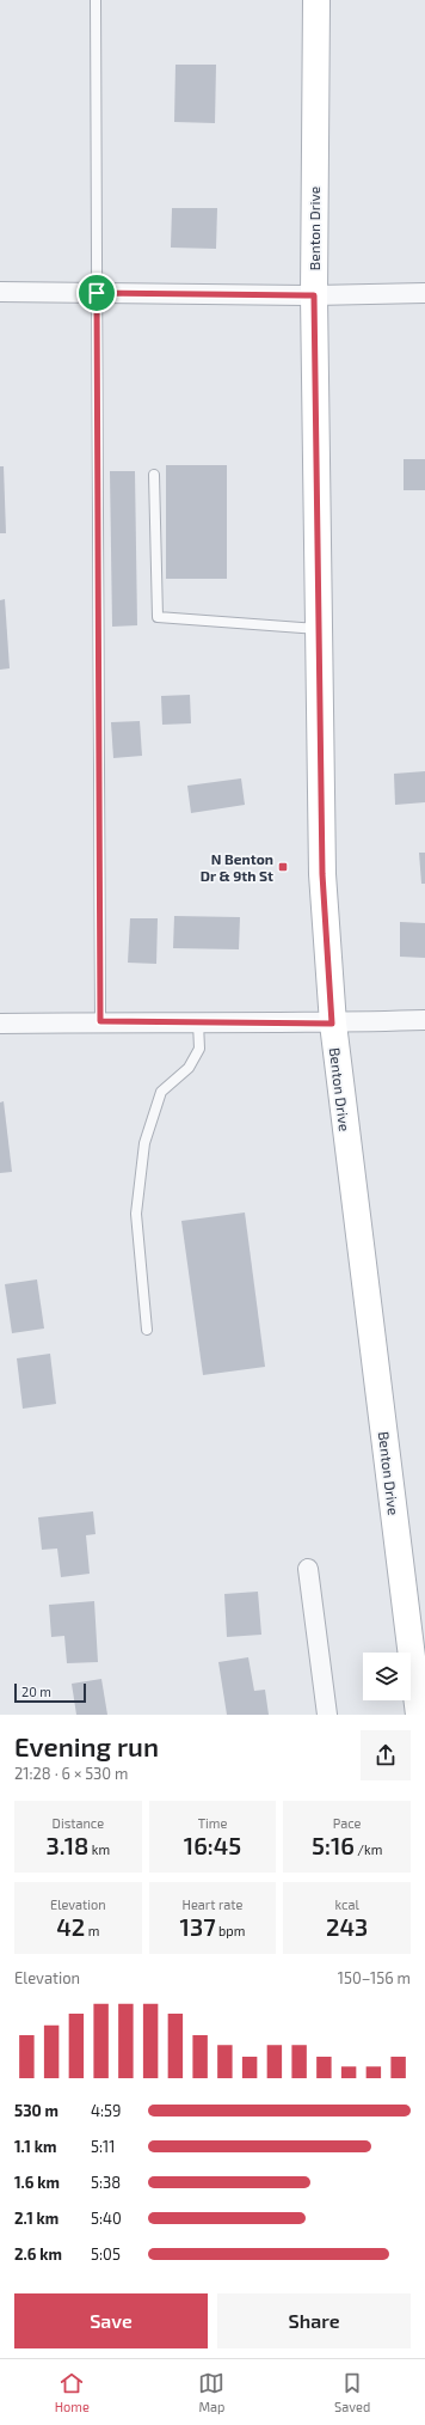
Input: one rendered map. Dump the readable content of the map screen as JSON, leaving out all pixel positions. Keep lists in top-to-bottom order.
{
  "streets": {
    "main road": ["Benton Drive"]
  },
  "places": {
    "transit": ["N Benton Dr & 9th St"]
  },
  "scale_bar": "20 m",
  "page": {
    "scale": "20 m",
    "heading": ["Evening run", "21:28 · 6 × 530 m"],
    "stats": [
      ["Distance", "3.18 km"],
      ["Time", "16:45"],
      ["Pace", "5:16 /km"],
      ["Elevation", "42 m"],
      ["Heart rate", "137 bpm"],
      ["kcal", "243"]
    ],
    "chart": ["Elevation", "150–156 m"],
    "list": [
      {
        "name": "530 m",
        "note": "4:59"
      },
      {
        "name": "1.1 km",
        "note": "5:11"
      },
      {
        "name": "1.6 km",
        "note": "5:38"
      },
      {
        "name": "2.1 km",
        "note": "5:40"
      },
      {
        "name": "2.6 km",
        "note": "5:05"
      }
    ],
    "buttons": ["Save", "Share"],
    "tabs": ["Home", "Map", "Saved"]
  }
}
